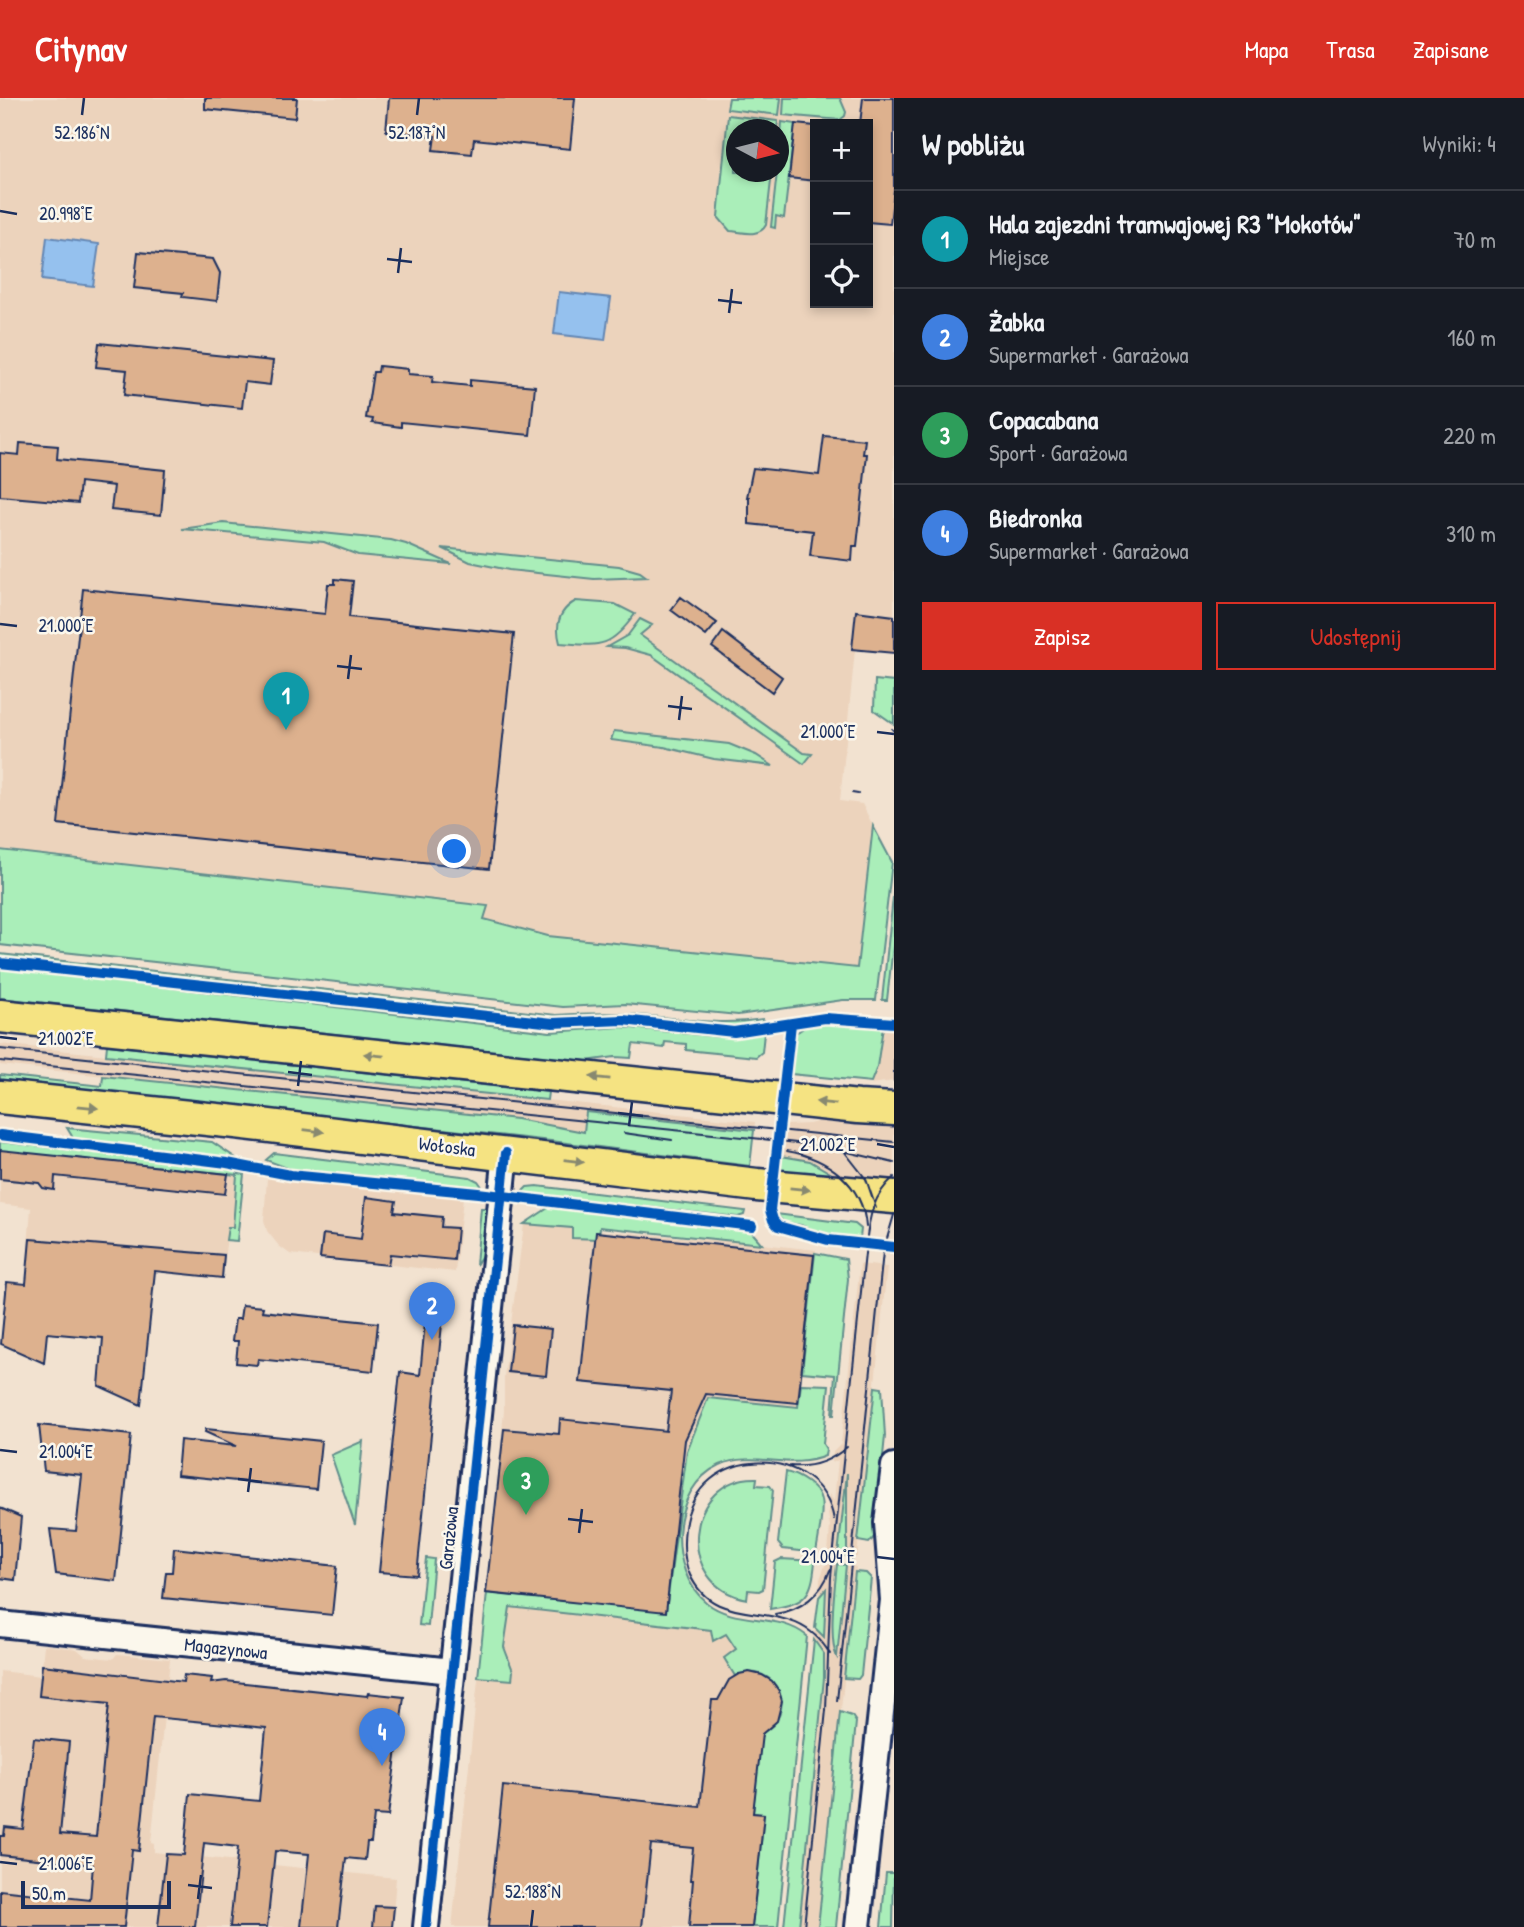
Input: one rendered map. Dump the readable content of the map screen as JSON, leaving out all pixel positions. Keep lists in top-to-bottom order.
{
  "streets": {
    "main road": ["Wołoska"],
    "street": ["Garażowa", "Magazynowa"]
  },
  "crossings": [
    ["Wołoska", "Garażowa"],
    ["Garażowa", "Magazynowa"]
  ],
  "scale_bar": "50 m",
  "north": "right",
  "page": {
    "header": "Citynav",
    "nav": ["Mapa", "Trasa", "Zapisane"],
    "heading": ["W pobliżu", "Wyniki: 4"],
    "map_buttons": ["+", "−"],
    "list": [
      {
        "mark": "1",
        "name": "Hala zajezdni tramwajowej R3 \"Mokotów\"",
        "note": "Miejsce",
        "value": "70 m"
      },
      {
        "mark": "2",
        "name": "Żabka",
        "note": "Supermarket · Garażowa",
        "value": "160 m"
      },
      {
        "mark": "3",
        "name": "Copacabana",
        "note": "Sport · Garażowa",
        "value": "220 m"
      },
      {
        "mark": "4",
        "name": "Biedronka",
        "note": "Supermarket · Garażowa",
        "value": "310 m"
      }
    ],
    "buttons": ["Zapisz", "Udostępnij"],
    "pins": [
      "1",
      "2",
      "3",
      "4"
    ],
    "scale": "50 m"
  },
  "coordinates": [
    "52.186°N",
    "52.187°N",
    "20.998°E",
    "21.000°E",
    "21.002°E",
    "21.004°E",
    "21.006°E",
    "52.188°N"
  ]
}
